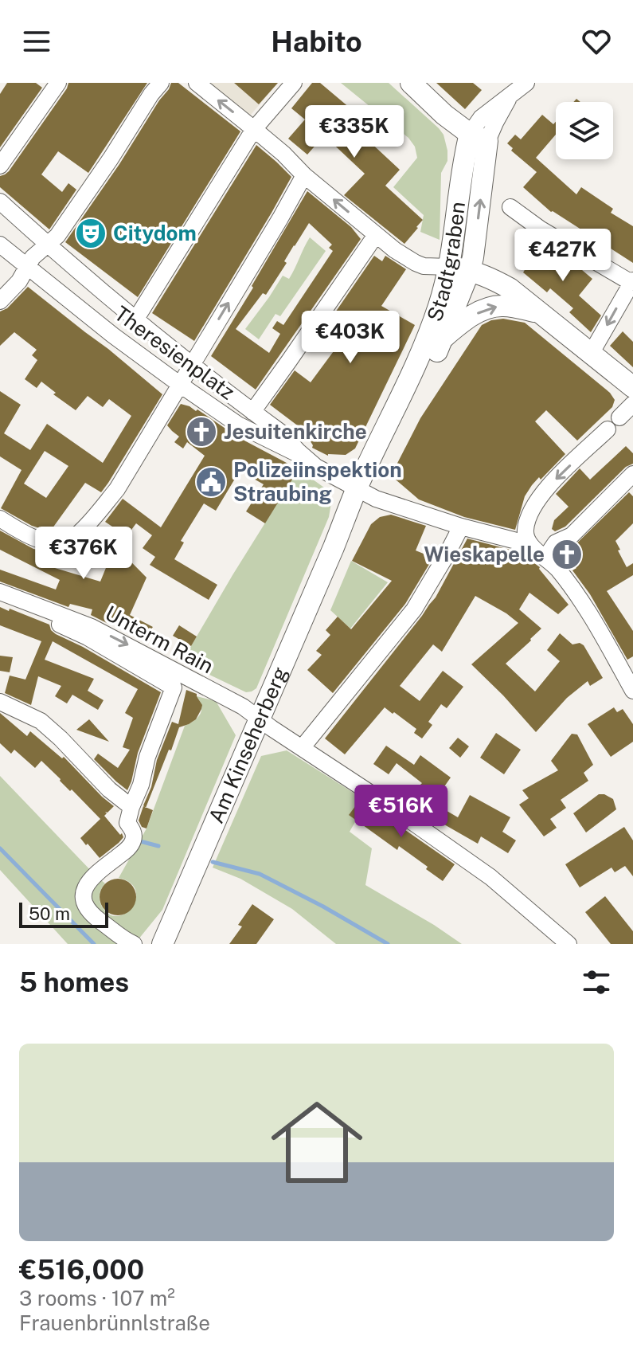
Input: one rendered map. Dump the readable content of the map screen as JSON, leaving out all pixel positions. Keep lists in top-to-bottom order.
{
  "streets": {
    "main road": ["Stadtgraben", "Am Kinseherberg"],
    "street": ["Theresienplatz", "Unterm Rain"]
  },
  "crossings": [
    ["Stadtgraben", "Theresienplatz"],
    ["Stadtgraben", "Am Kinseherberg"],
    ["Theresienplatz", "Am Kinseherberg"],
    ["Unterm Rain", "Am Kinseherberg"]
  ],
  "places": {
    "theatre": ["Citydom"],
    "church": ["Jesuitenkirche", "Wieskapelle"],
    "public building": ["Polizeiinspektion Straubing"]
  },
  "scale_bar": "50 m",
  "page": {
    "header": "Habito",
    "price": [
      "€335K",
      "€427K",
      "€403K",
      "€376K",
      "€516K"
    ],
    "scale": "50 m",
    "heading": "5 homes",
    "list": [
      {
        "name": "€516,000",
        "note": "3 rooms · 107 m² · Frauenbrünnlstraße"
      }
    ]
  }
}
